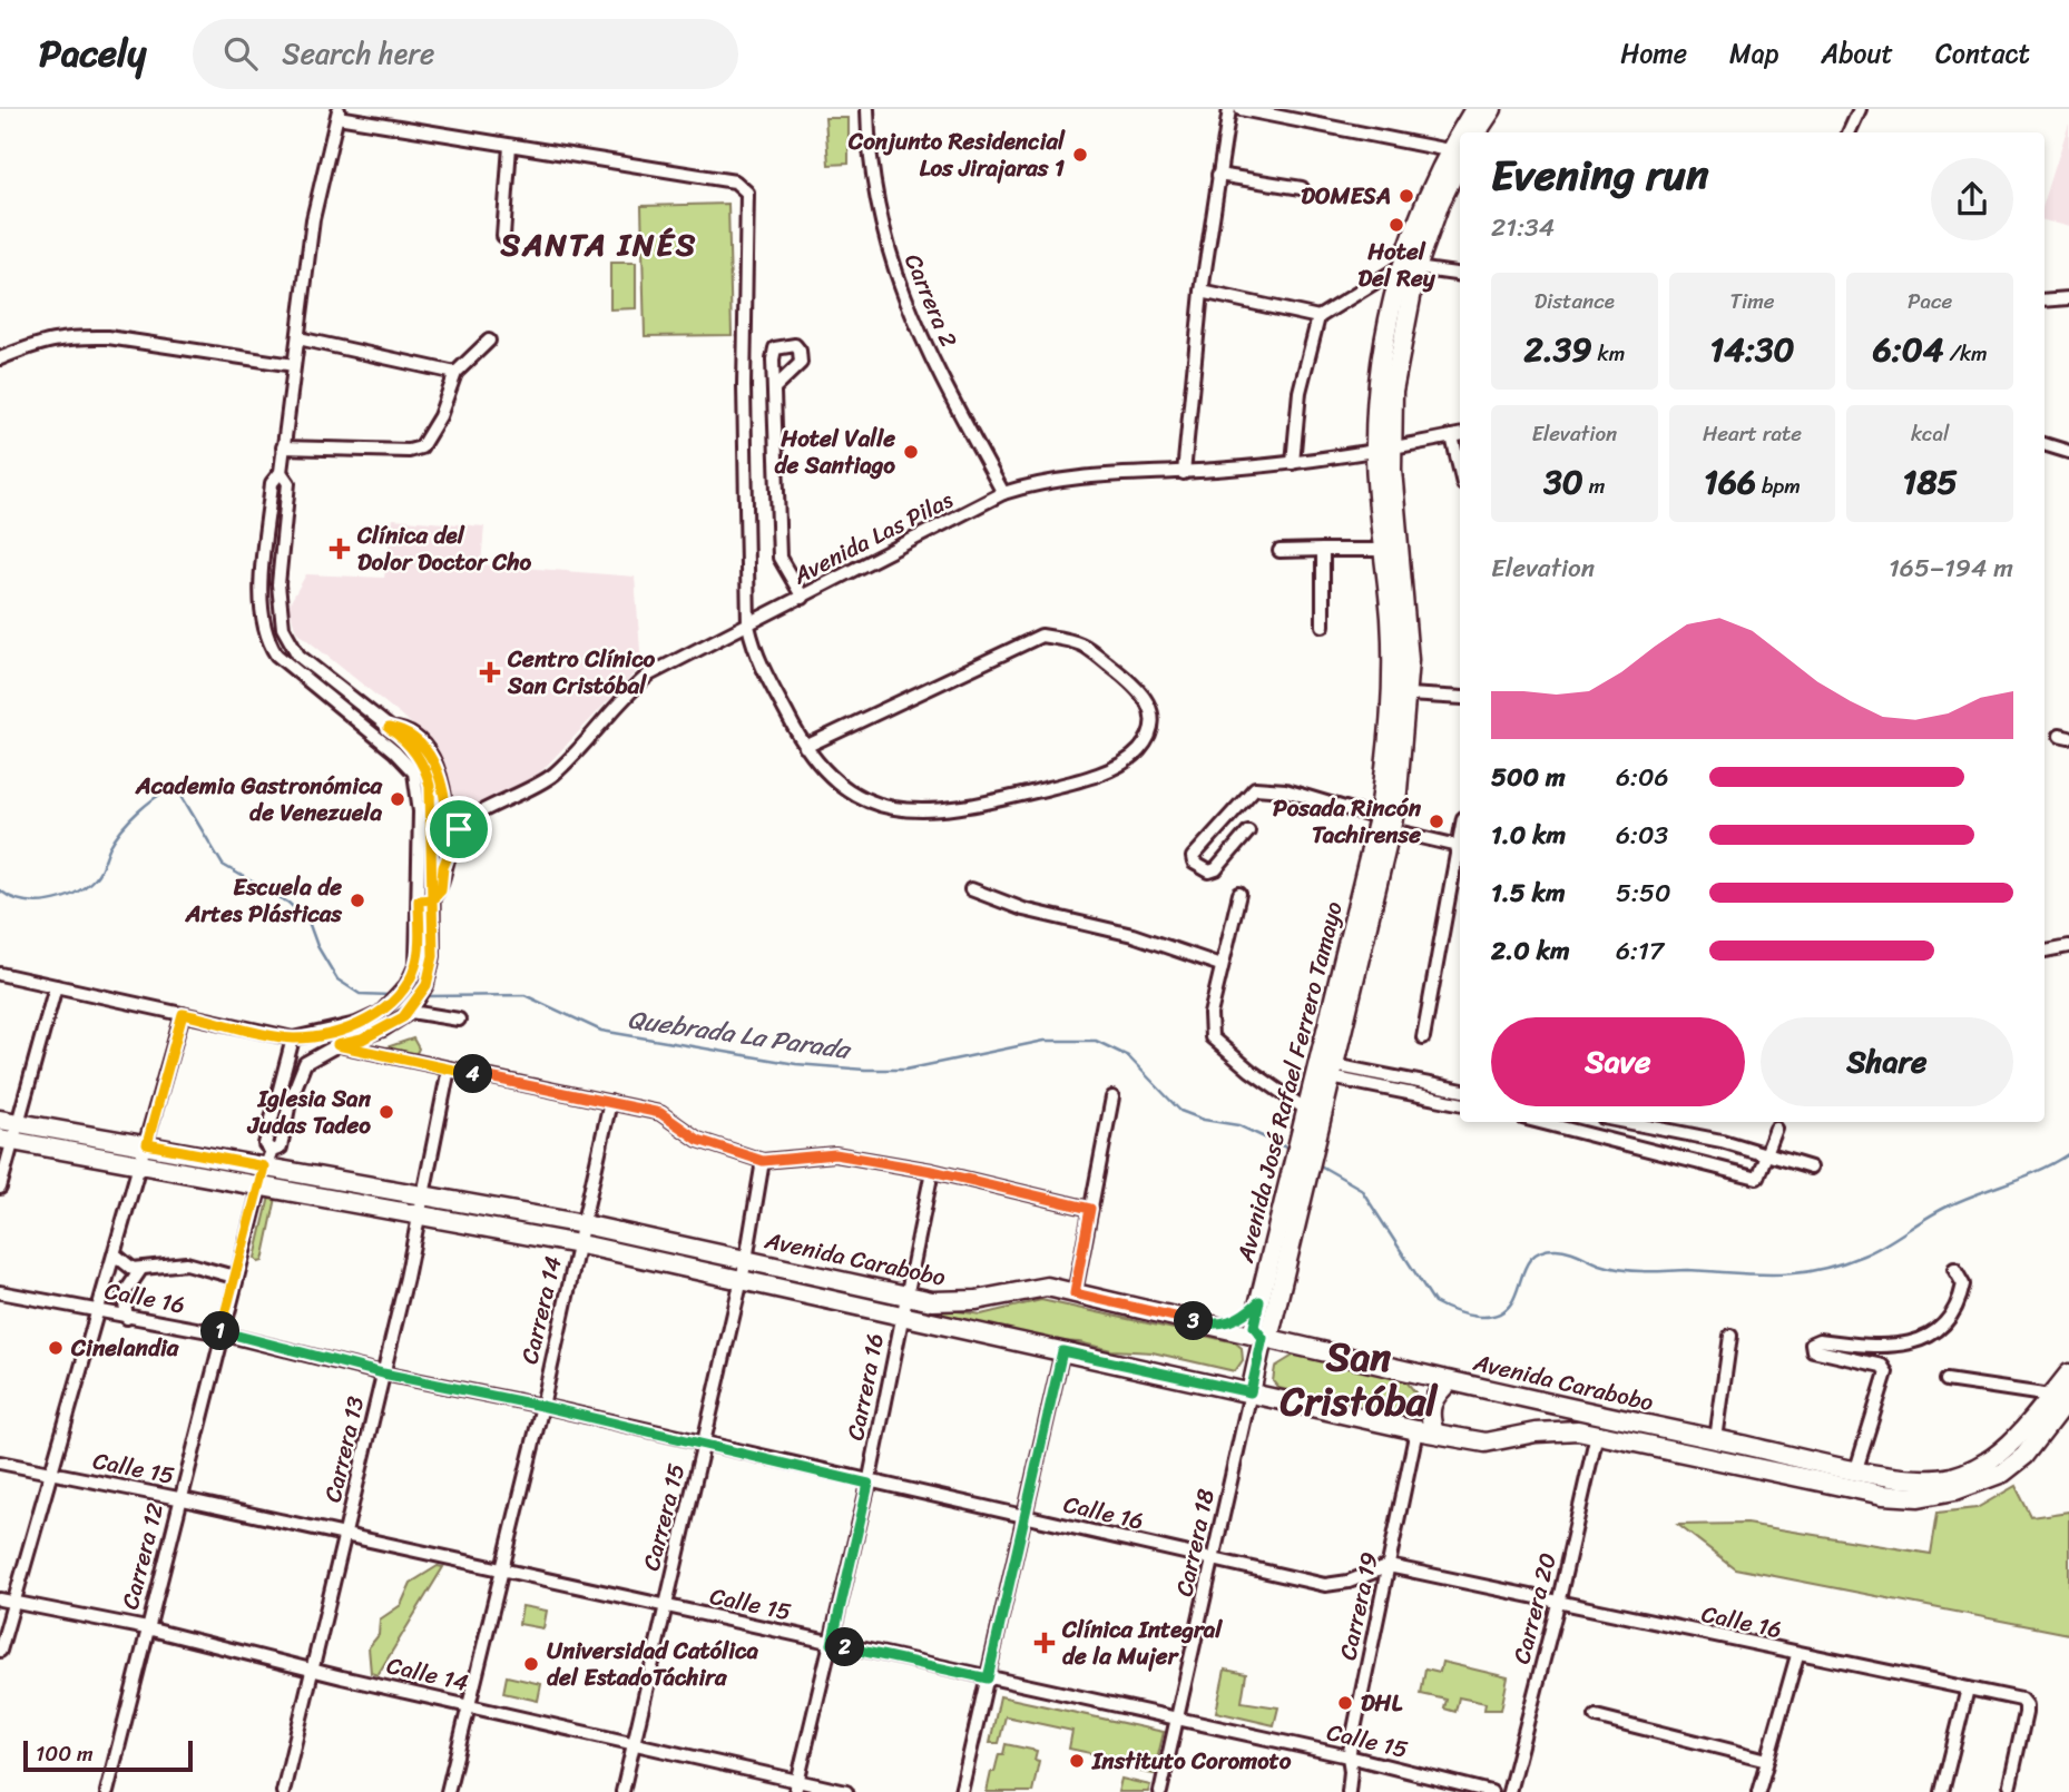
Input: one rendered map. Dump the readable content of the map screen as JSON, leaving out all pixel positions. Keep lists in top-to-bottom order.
{
  "streets": {
    "main road": ["Avenida José Rafael Ferrero Tamayo", "Avenida Carabobo"],
    "street": [
      "Carrera 2",
      "Avenida Las Pilas",
      "Calle 16",
      "Carrera 14",
      "Carrera 16",
      "Carrera 13",
      "Calle 15",
      "Carrera 15",
      "Carrera 18",
      "Carrera 12",
      "Carrera 19",
      "Carrera 20",
      "Calle 14"
    ]
  },
  "crossings": [
    ["Carrera 2", "Avenida Las Pilas"],
    ["Avenida Las Pilas", "Avenida José Rafael Ferrero Tamayo"],
    ["Avenida José Rafael Ferrero Tamayo", "Avenida Carabobo"],
    ["Avenida Carabobo", "Carrera 14"],
    ["Avenida Carabobo", "Carrera 16"],
    ["Avenida Carabobo", "Carrera 13"],
    ["Avenida Carabobo", "Carrera 15"],
    ["Avenida Carabobo", "Carrera 18"],
    ["Avenida Carabobo", "Carrera 12"],
    ["Avenida Carabobo", "Carrera 19"],
    ["Avenida Carabobo", "Carrera 20"],
    ["Calle 16", "Carrera 14"],
    ["Calle 16", "Carrera 16"],
    ["Calle 16", "Carrera 13"],
    ["Calle 16", "Carrera 15"],
    ["Calle 16", "Carrera 18"],
    ["Calle 16", "Carrera 12"],
    ["Calle 16", "Carrera 19"],
    ["Calle 16", "Carrera 20"],
    ["Carrera 14", "Calle 15"],
    ["Carrera 14", "Calle 14"],
    ["Carrera 16", "Calle 15"],
    ["Carrera 16", "Calle 14"],
    ["Carrera 13", "Calle 15"],
    ["Carrera 13", "Calle 14"],
    ["Calle 15", "Carrera 15"],
    ["Calle 15", "Carrera 18"],
    ["Calle 15", "Carrera 12"],
    ["Calle 15", "Carrera 19"],
    ["Carrera 15", "Calle 14"],
    ["Carrera 12", "Calle 14"]
  ],
  "districts": ["SANTA INÉS", "San Cristóbal"],
  "water": ["Quebrada La Parada"],
  "places": {
    "other": [
      "Conjunto Residencial Los Jirajaras 1",
      "DOMESA",
      "Hotel Del Rey",
      "Hotel Valle de Santiago",
      "Academia Gastronómica de Venezuela",
      "Posada Rincón Tachirense",
      "Escuela de Artes Plásticas",
      "Iglesia San Judas Tadeo",
      "Cinelandia",
      "Universidad Católica del EstadoTáchira",
      "DHL",
      "Instituto Coromoto"
    ],
    "health": ["Clínica del Dolor Doctor Cho", "Centro Clínico San Cristóbal", "Clínica Integral de la Mujer"]
  },
  "scale_bar": "100 m",
  "page": {
    "header": "Pacely",
    "search": "Search here",
    "nav": [
      "Home",
      "Map",
      "About",
      "Contact"
    ],
    "heading": ["Evening run", "21:34"],
    "stats": [
      ["Distance", "2.39 km"],
      ["Time", "14:30"],
      ["Pace", "6:04 /km"],
      ["Elevation", "30 m"],
      ["Heart rate", "166 bpm"],
      ["kcal", "185"]
    ],
    "chart": ["Elevation", "165–194 m"],
    "list": [
      {
        "name": "500 m",
        "note": "6:06"
      },
      {
        "name": "1.0 km",
        "note": "6:03"
      },
      {
        "name": "1.5 km",
        "note": "5:50"
      },
      {
        "name": "2.0 km",
        "note": "6:17"
      }
    ],
    "buttons": ["Save", "Share"],
    "pins": [
      "4",
      "3",
      "1",
      "2"
    ],
    "scale": "100 m"
  }
}
